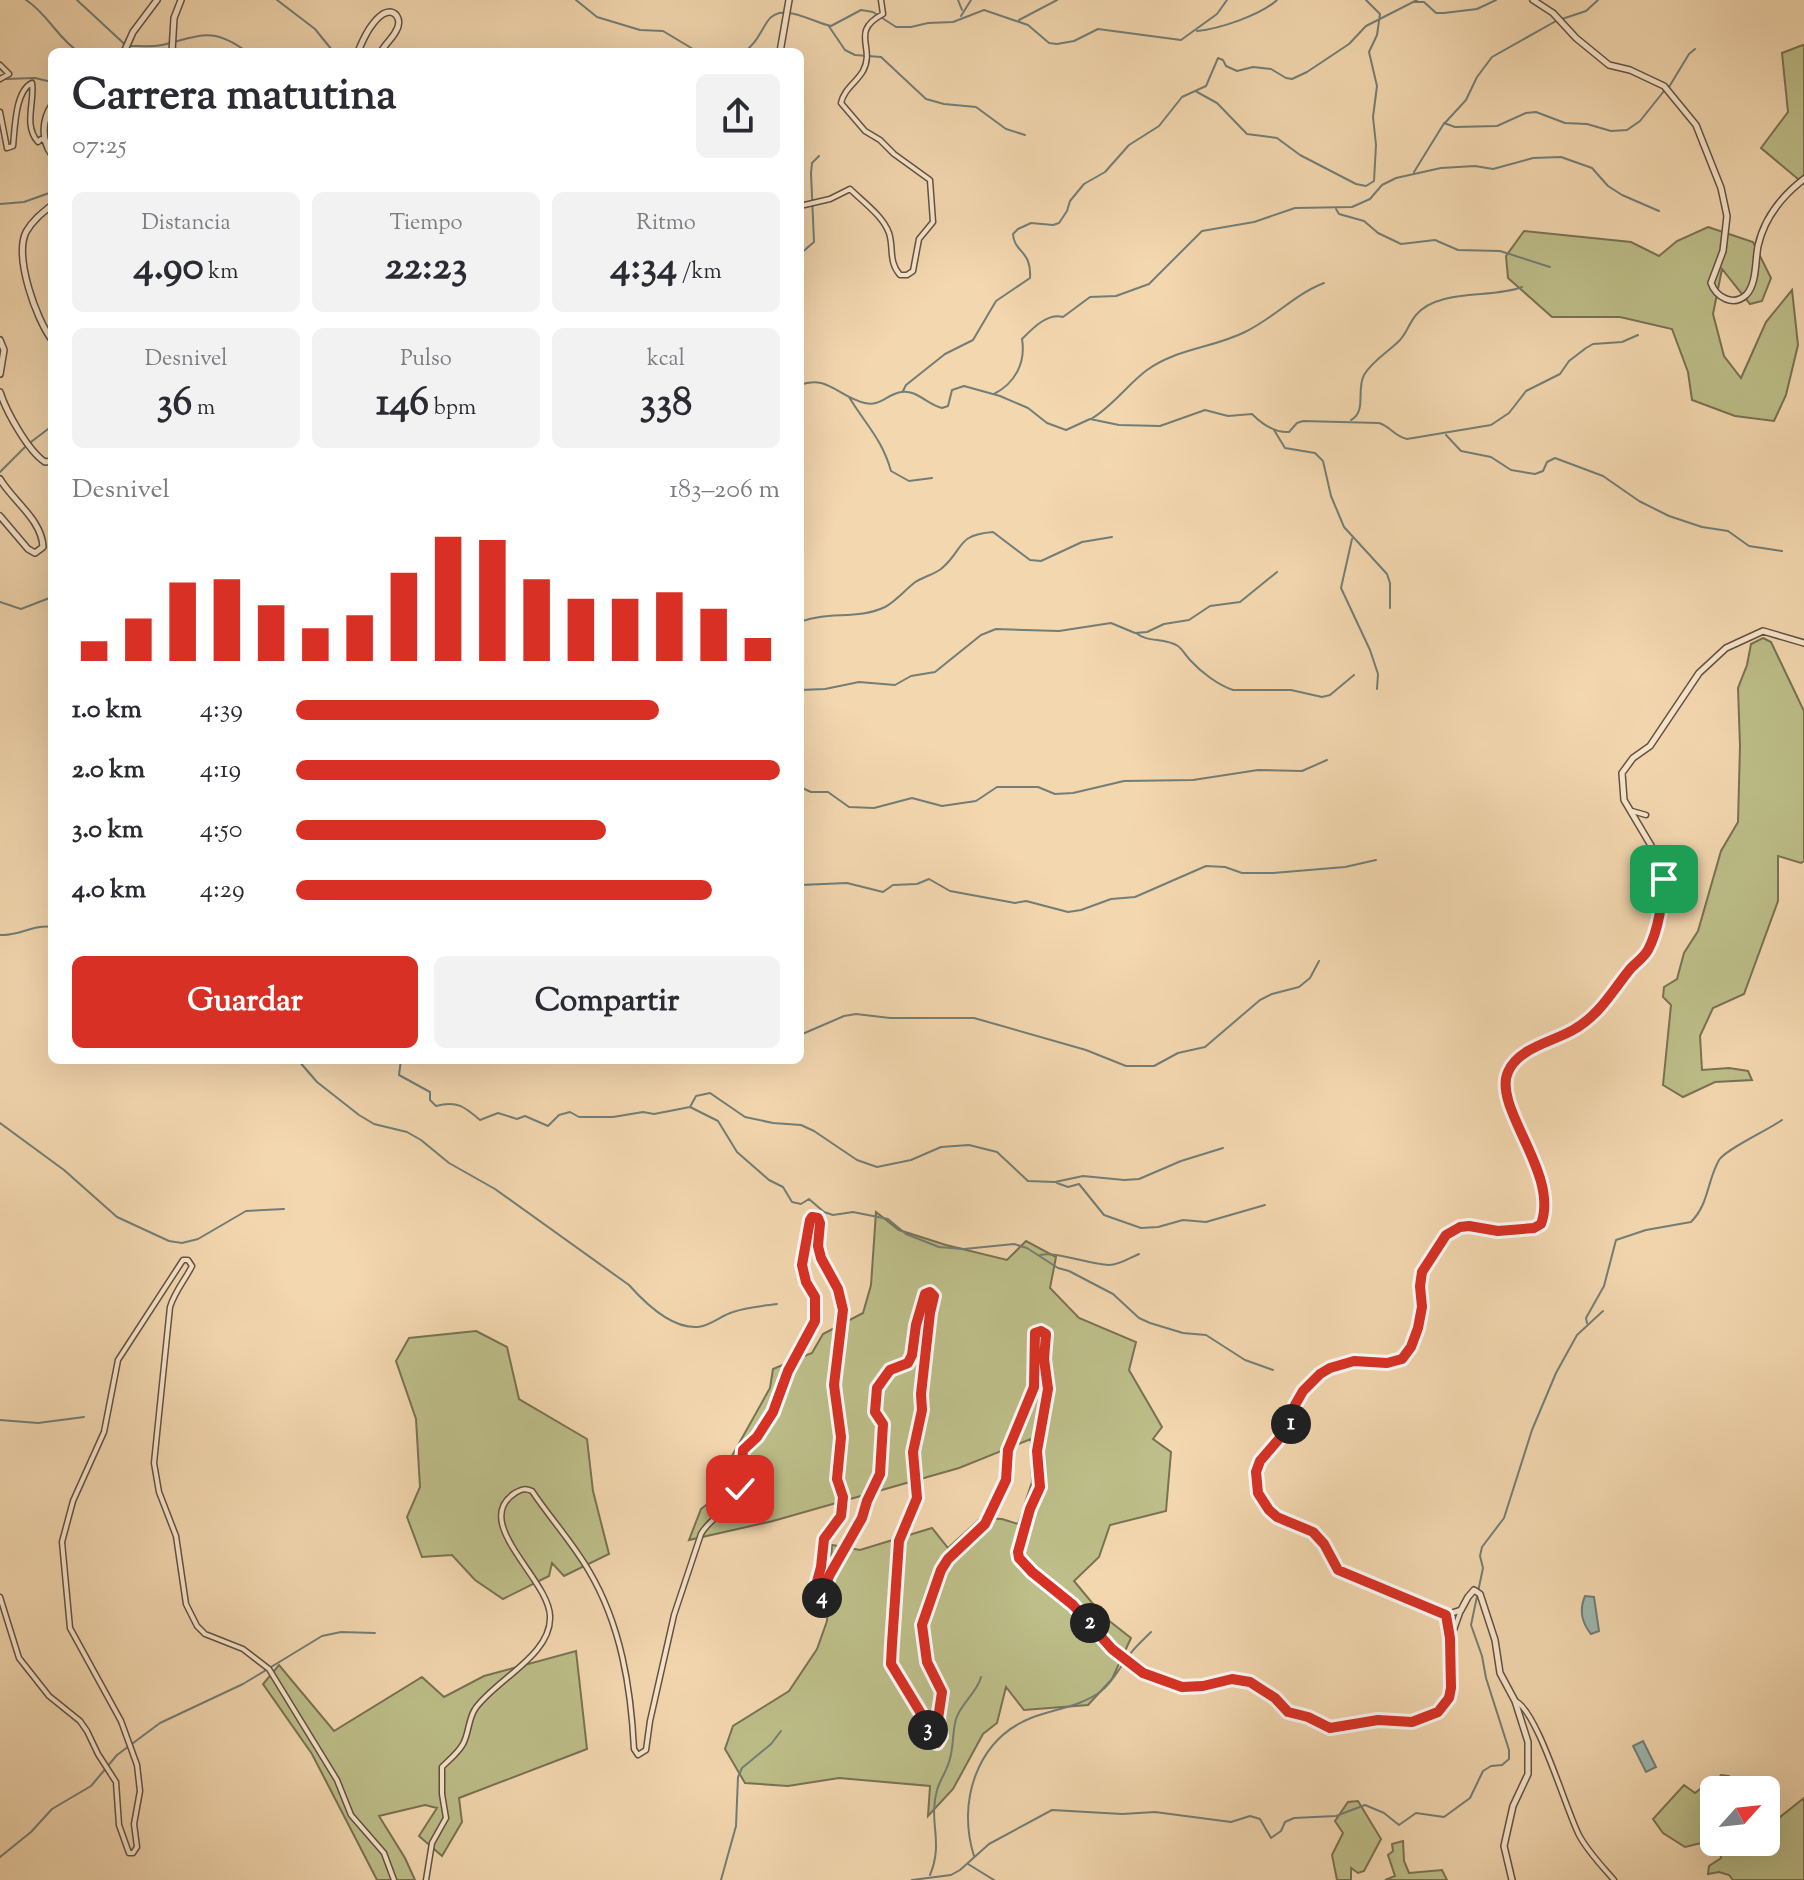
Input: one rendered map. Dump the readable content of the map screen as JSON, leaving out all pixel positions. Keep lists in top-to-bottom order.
{
  "north": "top right",
  "page": {
    "heading": ["Carrera matutina", "07:25"],
    "stats": [
      ["Distancia", "4.90 km"],
      ["Tiempo", "22:23"],
      ["Ritmo", "4:34 /km"],
      ["Desnivel", "36 m"],
      ["Pulso", "146 bpm"],
      ["kcal", "338"]
    ],
    "chart": ["Desnivel", "183–206 m"],
    "list": [
      {
        "name": "1.0 km",
        "note": "4:39"
      },
      {
        "name": "2.0 km",
        "note": "4:19"
      },
      {
        "name": "3.0 km",
        "note": "4:50"
      },
      {
        "name": "4.0 km",
        "note": "4:29"
      }
    ],
    "buttons": ["Guardar", "Compartir"],
    "pins": [
      "1",
      "4",
      "2",
      "3"
    ]
  }
}
